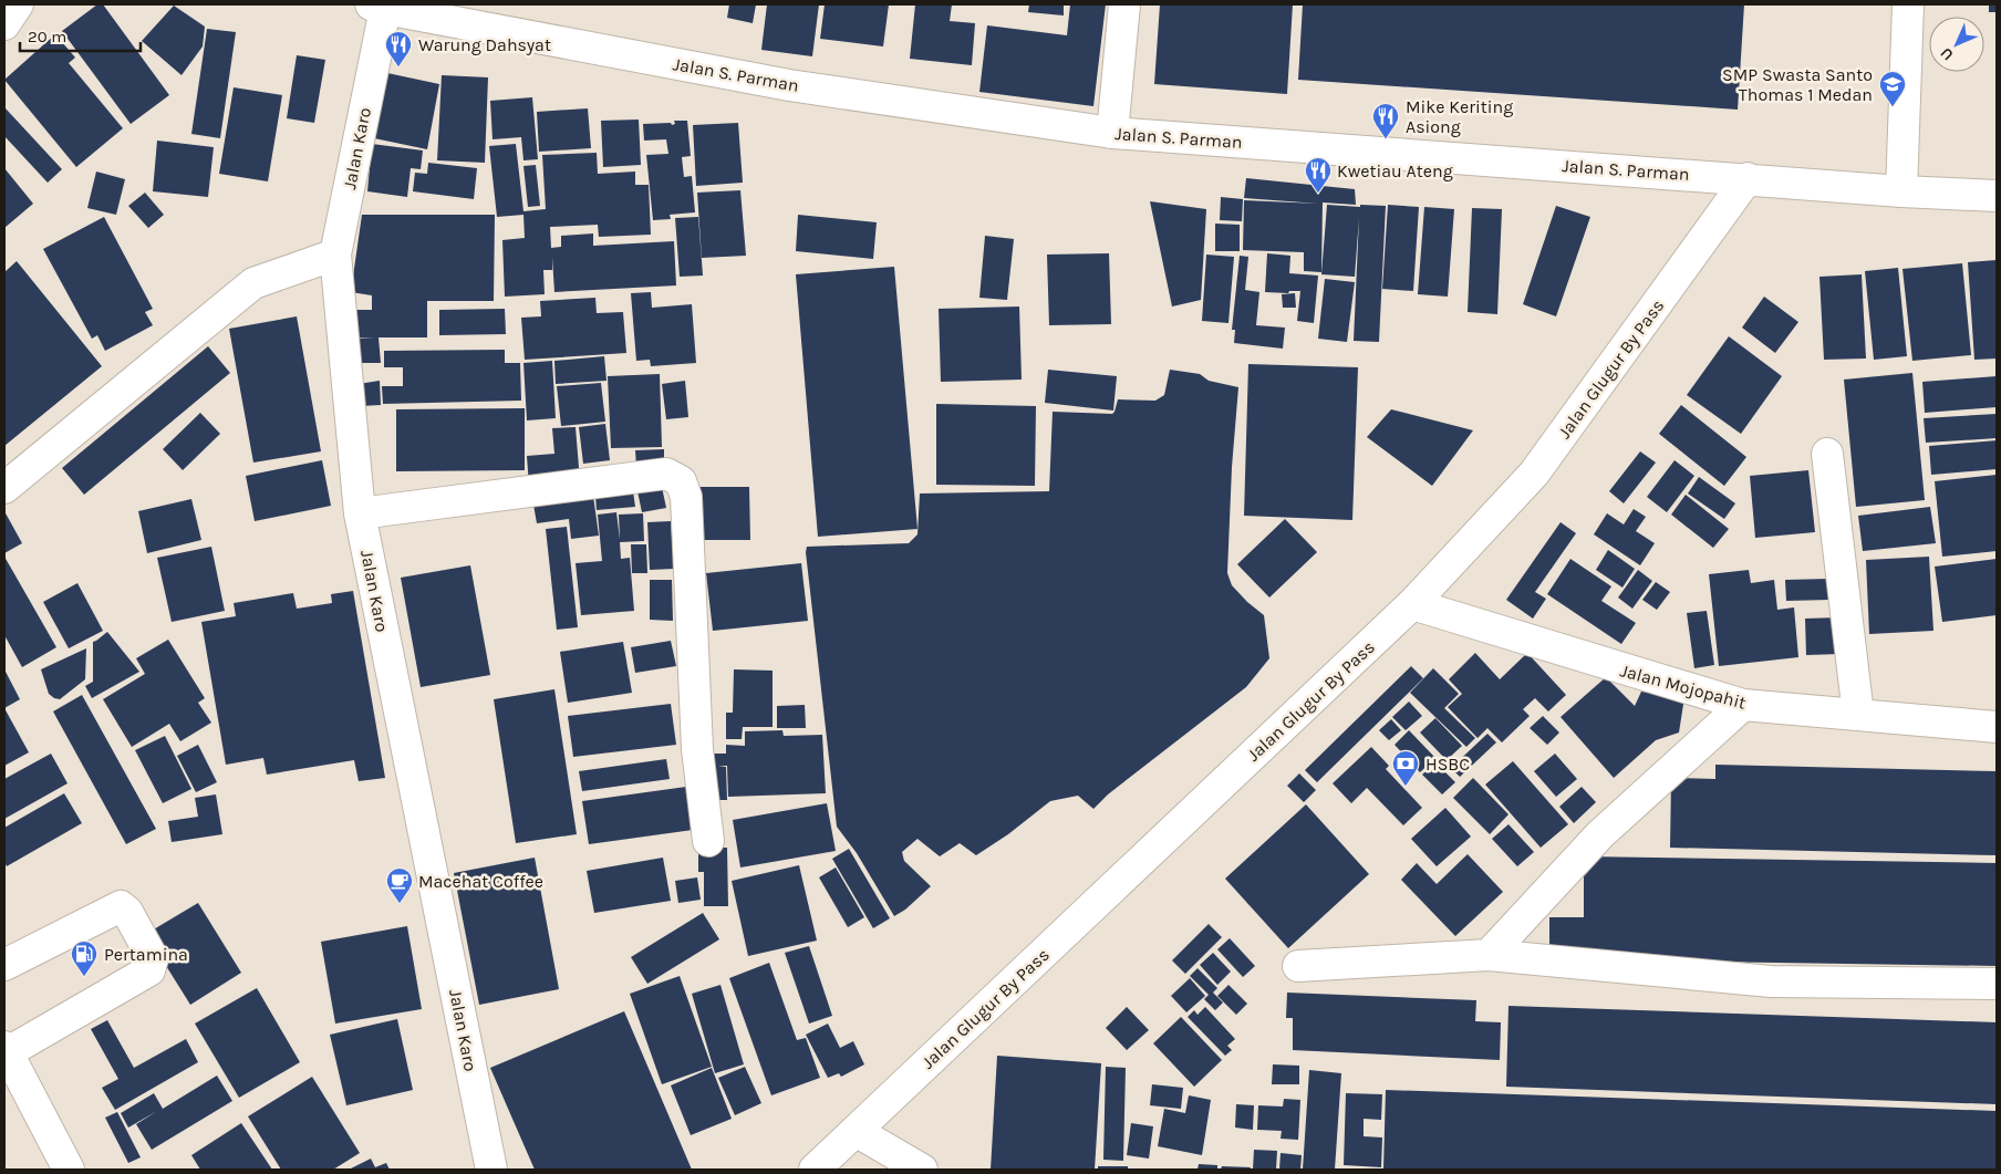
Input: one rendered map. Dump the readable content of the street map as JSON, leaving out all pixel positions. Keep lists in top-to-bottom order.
{
  "streets": {
    "street": [
      "Jalan S. Parman",
      "Jalan Karo",
      "Jalan Glugur By Pass",
      "Jalan Mojopahit"
    ]
  },
  "crossings": [
    ["Jalan S. Parman", "Jalan Karo"],
    ["Jalan S. Parman", "Jalan Glugur By Pass"],
    ["Jalan Glugur By Pass", "Jalan Mojopahit"]
  ],
  "places": {
    "restaurant": ["Warung Dahsyat", "Mike Keriting Asiong", "Kwetiau Ateng"],
    "school or university": ["SMP Swasta Santo Thomas 1 Medan"],
    "bank": ["HSBC"],
    "cafe": ["Macehat Coffee"],
    "fuel station": ["Pertamina"]
  },
  "scale_bar": "20 m",
  "north": "bottom left"
}
